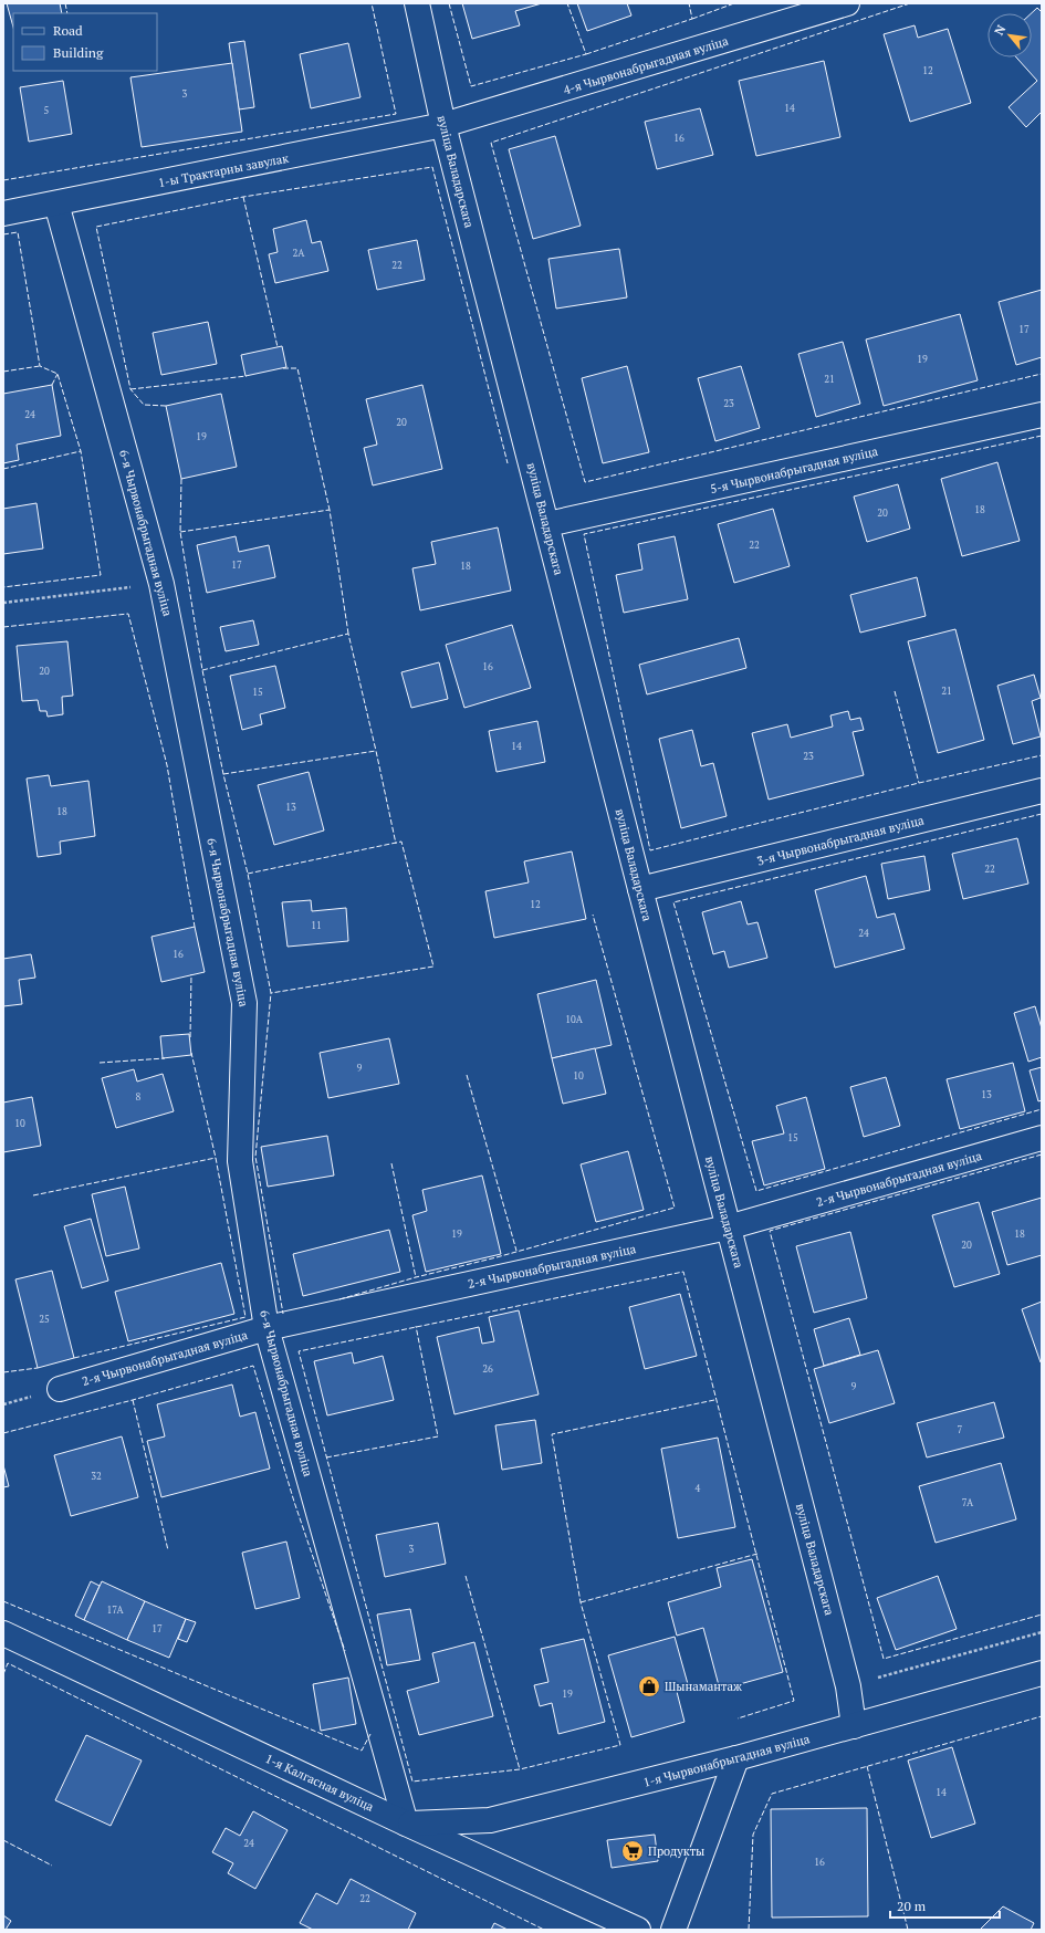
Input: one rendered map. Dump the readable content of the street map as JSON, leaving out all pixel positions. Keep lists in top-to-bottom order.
{
  "streets": {
    "street": [
      "4-я Чырвонабрыгадная вуліца",
      "1-ы Трактарны завулак",
      "вуліца Валадарскага",
      "5-я Чырвонабрыгадная вуліца",
      "6-я Чырвонабрыгадная вуліца",
      "3-я Чырвонабрыгадная вуліца",
      "2-я Чырвонабрыгадная вуліца",
      "1-я Чырвонабрыгадная вуліца",
      "1-я Калгасная вуліца"
    ]
  },
  "crossings": [
    ["4-я Чырвонабрыгадная вуліца", "1-ы Трактарны завулак"],
    ["4-я Чырвонабрыгадная вуліца", "вуліца Валадарскага"],
    ["1-ы Трактарны завулак", "вуліца Валадарскага"],
    ["1-ы Трактарны завулак", "6-я Чырвонабрыгадная вуліца"],
    ["вуліца Валадарскага", "5-я Чырвонабрыгадная вуліца"],
    ["вуліца Валадарскага", "3-я Чырвонабрыгадная вуліца"],
    ["вуліца Валадарскага", "2-я Чырвонабрыгадная вуліца"],
    ["вуліца Валадарскага", "1-я Чырвонабрыгадная вуліца"],
    ["6-я Чырвонабрыгадная вуліца", "2-я Чырвонабрыгадная вуліца"],
    ["6-я Чырвонабрыгадная вуліца", "1-я Чырвонабрыгадная вуліца"],
    ["6-я Чырвонабрыгадная вуліца", "1-я Калгасная вуліца"],
    ["1-я Чырвонабрыгадная вуліца", "1-я Калгасная вуліца"]
  ],
  "places": {
    "shop": ["Шынамантаж"],
    "supermarket": ["Продукты"]
  },
  "house_numbers": [
    "12",
    "3",
    "14",
    "5",
    "16",
    "2А",
    "22",
    "17",
    "19",
    "21",
    "23",
    "24",
    "20",
    "19",
    "18",
    "20",
    "22",
    "17",
    "18",
    "16",
    "20",
    "21",
    "15",
    "14",
    "23",
    "13",
    "18",
    "22",
    "12",
    "11",
    "24",
    "16",
    "10А",
    "9",
    "10",
    "13",
    "8",
    "10",
    "15",
    "19",
    "18",
    "20",
    "25",
    "26",
    "9",
    "7",
    "32",
    "4",
    "7А",
    "3",
    "17А",
    "17",
    "19",
    "14",
    "24",
    "16",
    "22"
  ],
  "legend": ["Road", "Building"],
  "scale_bar": "20 m",
  "north": "top left"
}
